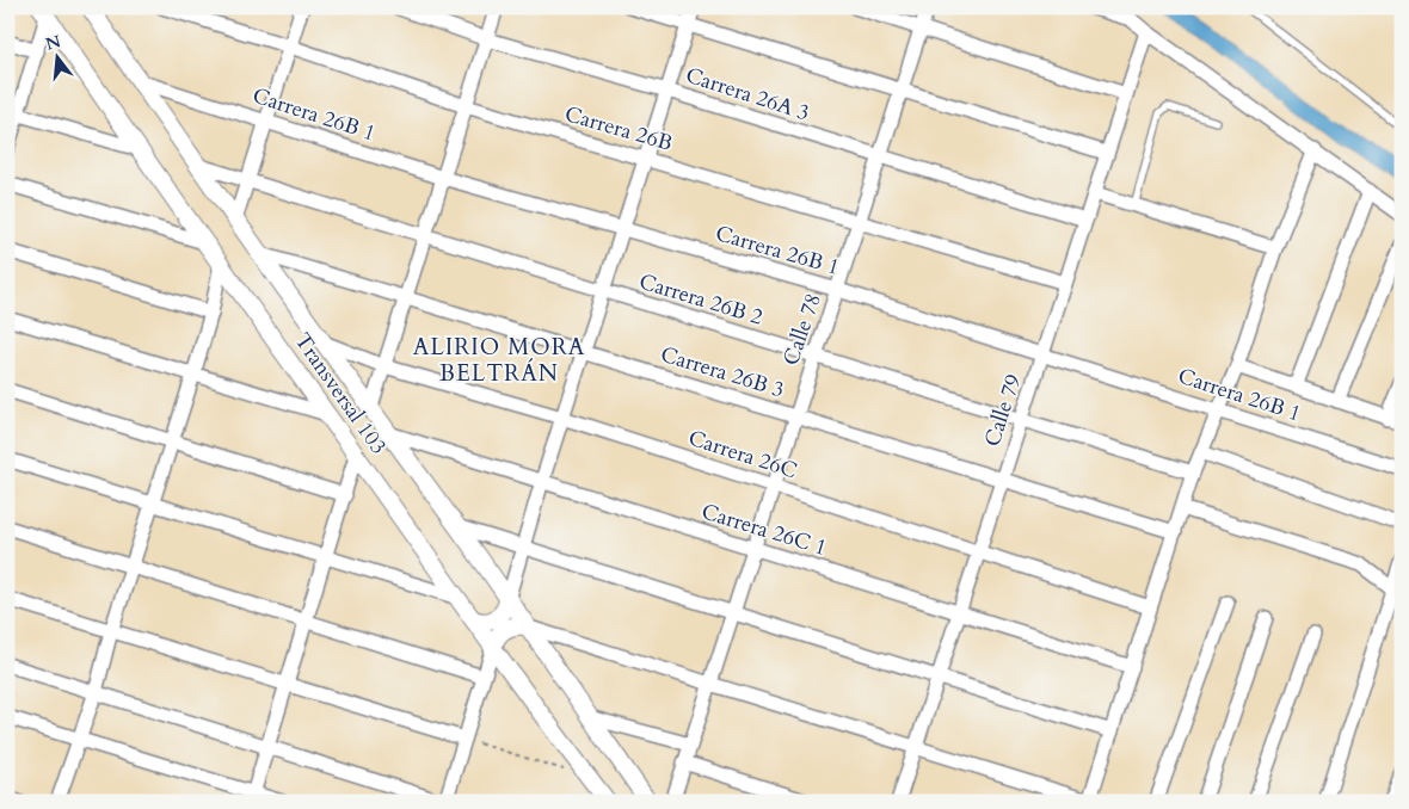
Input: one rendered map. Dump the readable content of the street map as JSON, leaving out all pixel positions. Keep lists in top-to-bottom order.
{
  "streets": {
    "street": [
      "Carrera 26A 3",
      "Carrera 26B 1",
      "Carrera 26B",
      "Carrera 26B 2",
      "Calle 78",
      "Carrera 26B 3",
      "Transversal 103",
      "Calle 79",
      "Carrera 26C",
      "Carrera 26C 1"
    ]
  },
  "crossings": [
    ["Carrera 26A 3", "Calle 78"],
    ["Carrera 26A 3", "Calle 79"],
    ["Carrera 26B 1", "Calle 78"],
    ["Carrera 26B 1", "Transversal 103"],
    ["Carrera 26B 1", "Calle 79"],
    ["Carrera 26B", "Calle 78"],
    ["Carrera 26B", "Calle 79"],
    ["Carrera 26B 2", "Calle 78"],
    ["Carrera 26B 2", "Transversal 103"],
    ["Carrera 26B 2", "Calle 79"],
    ["Calle 78", "Carrera 26B 3"],
    ["Calle 78", "Carrera 26C"],
    ["Calle 78", "Carrera 26C 1"],
    ["Carrera 26B 3", "Transversal 103"],
    ["Carrera 26B 3", "Calle 79"],
    ["Transversal 103", "Carrera 26C"],
    ["Transversal 103", "Carrera 26C 1"],
    ["Calle 79", "Carrera 26C"],
    ["Calle 79", "Carrera 26C 1"]
  ],
  "districts": ["ALIRIO MORA BELTRÁN"],
  "north": "top"
}
